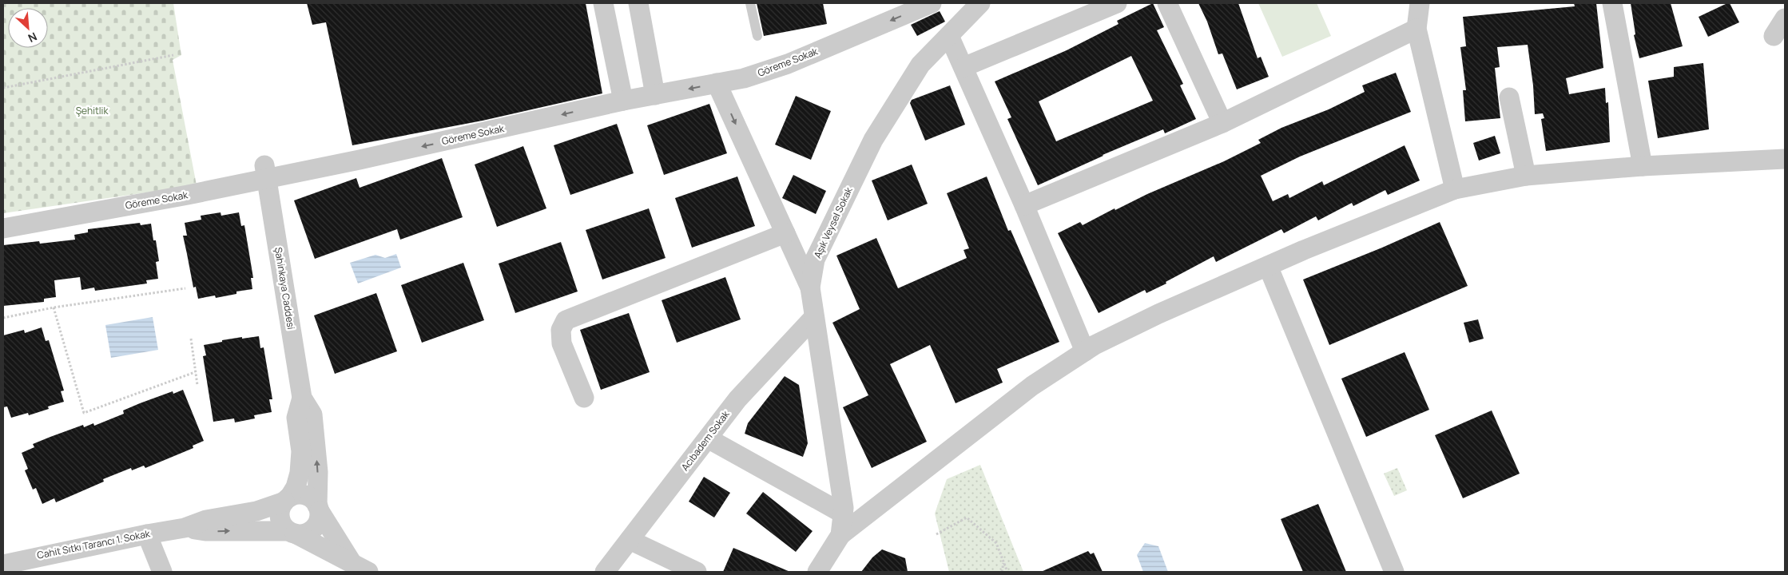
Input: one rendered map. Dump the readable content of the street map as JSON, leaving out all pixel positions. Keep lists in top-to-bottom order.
{
  "streets": {
    "street": [
      "Göreme Sokak",
      "Aşık Veysel Sokak",
      "Şahinkaya Caddesi",
      "Acıbadem Sokak",
      "Cahit Sıtkı Tarancı 1. Sokak"
    ]
  },
  "crossings": [
    ["Göreme Sokak", "Şahinkaya Caddesi"],
    ["Aşık Veysel Sokak", "Acıbadem Sokak"]
  ],
  "one_way": ["Göreme Sokak"],
  "parks": ["Şehitlik"],
  "north": "bottom right"
}
